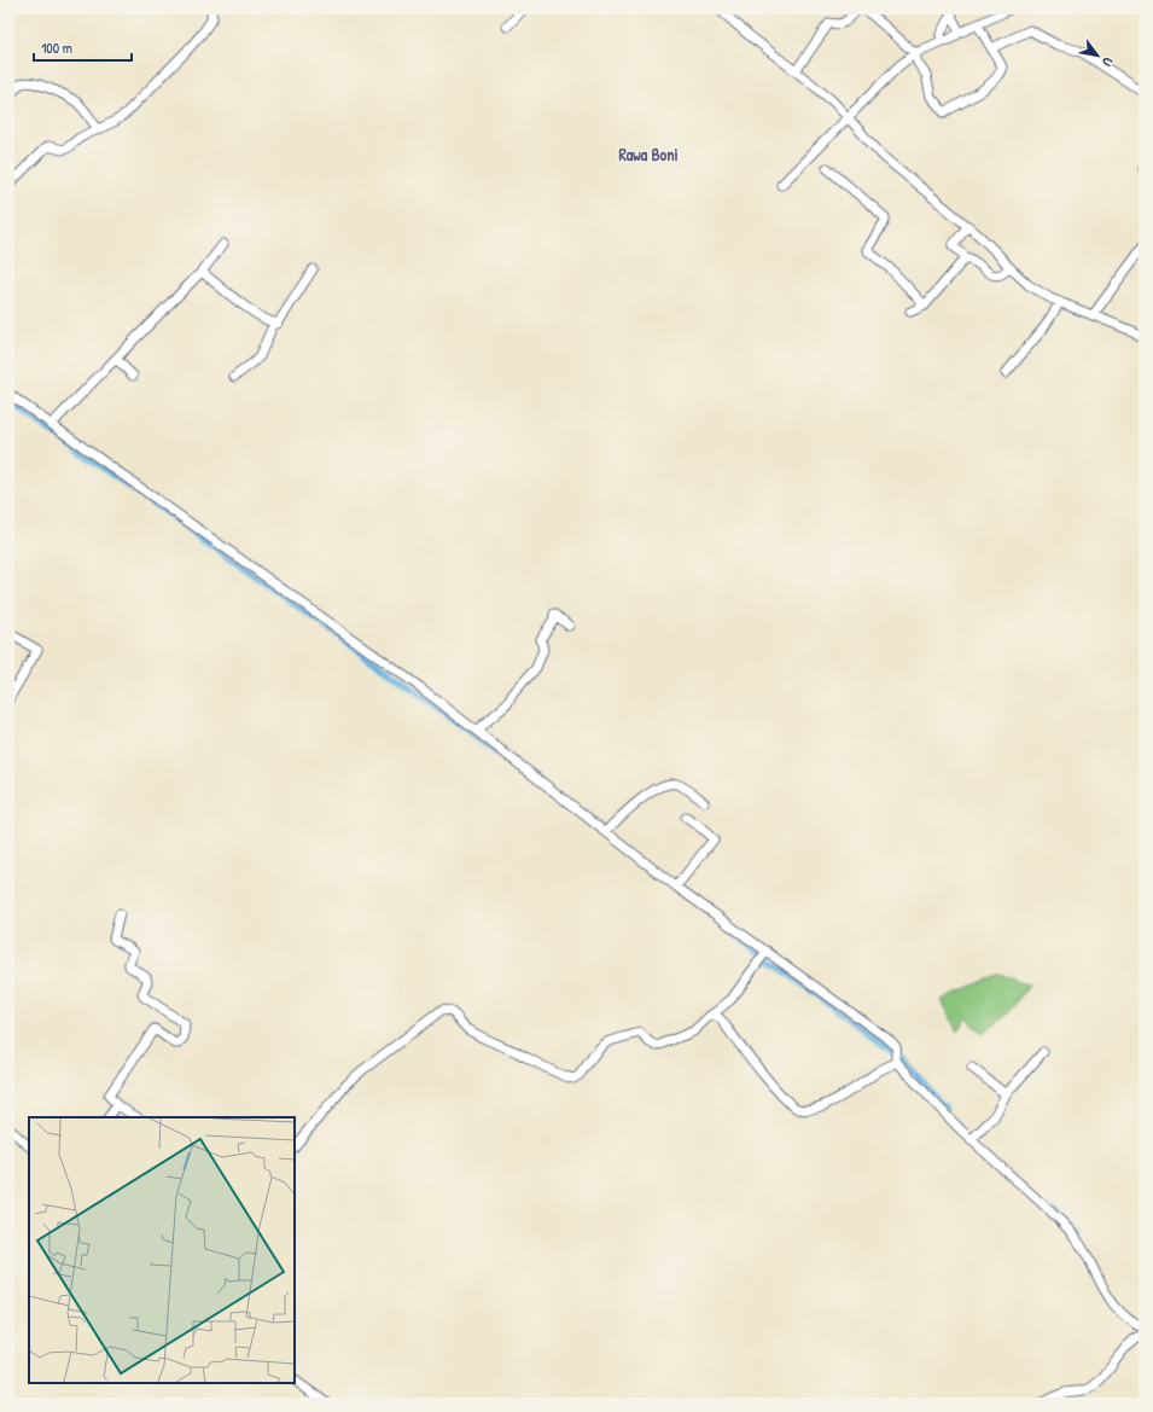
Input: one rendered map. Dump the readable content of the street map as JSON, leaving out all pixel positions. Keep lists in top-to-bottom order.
{
  "districts": ["Rawa Boni"],
  "scale_bar": "100 m",
  "north": "bottom right"
}
